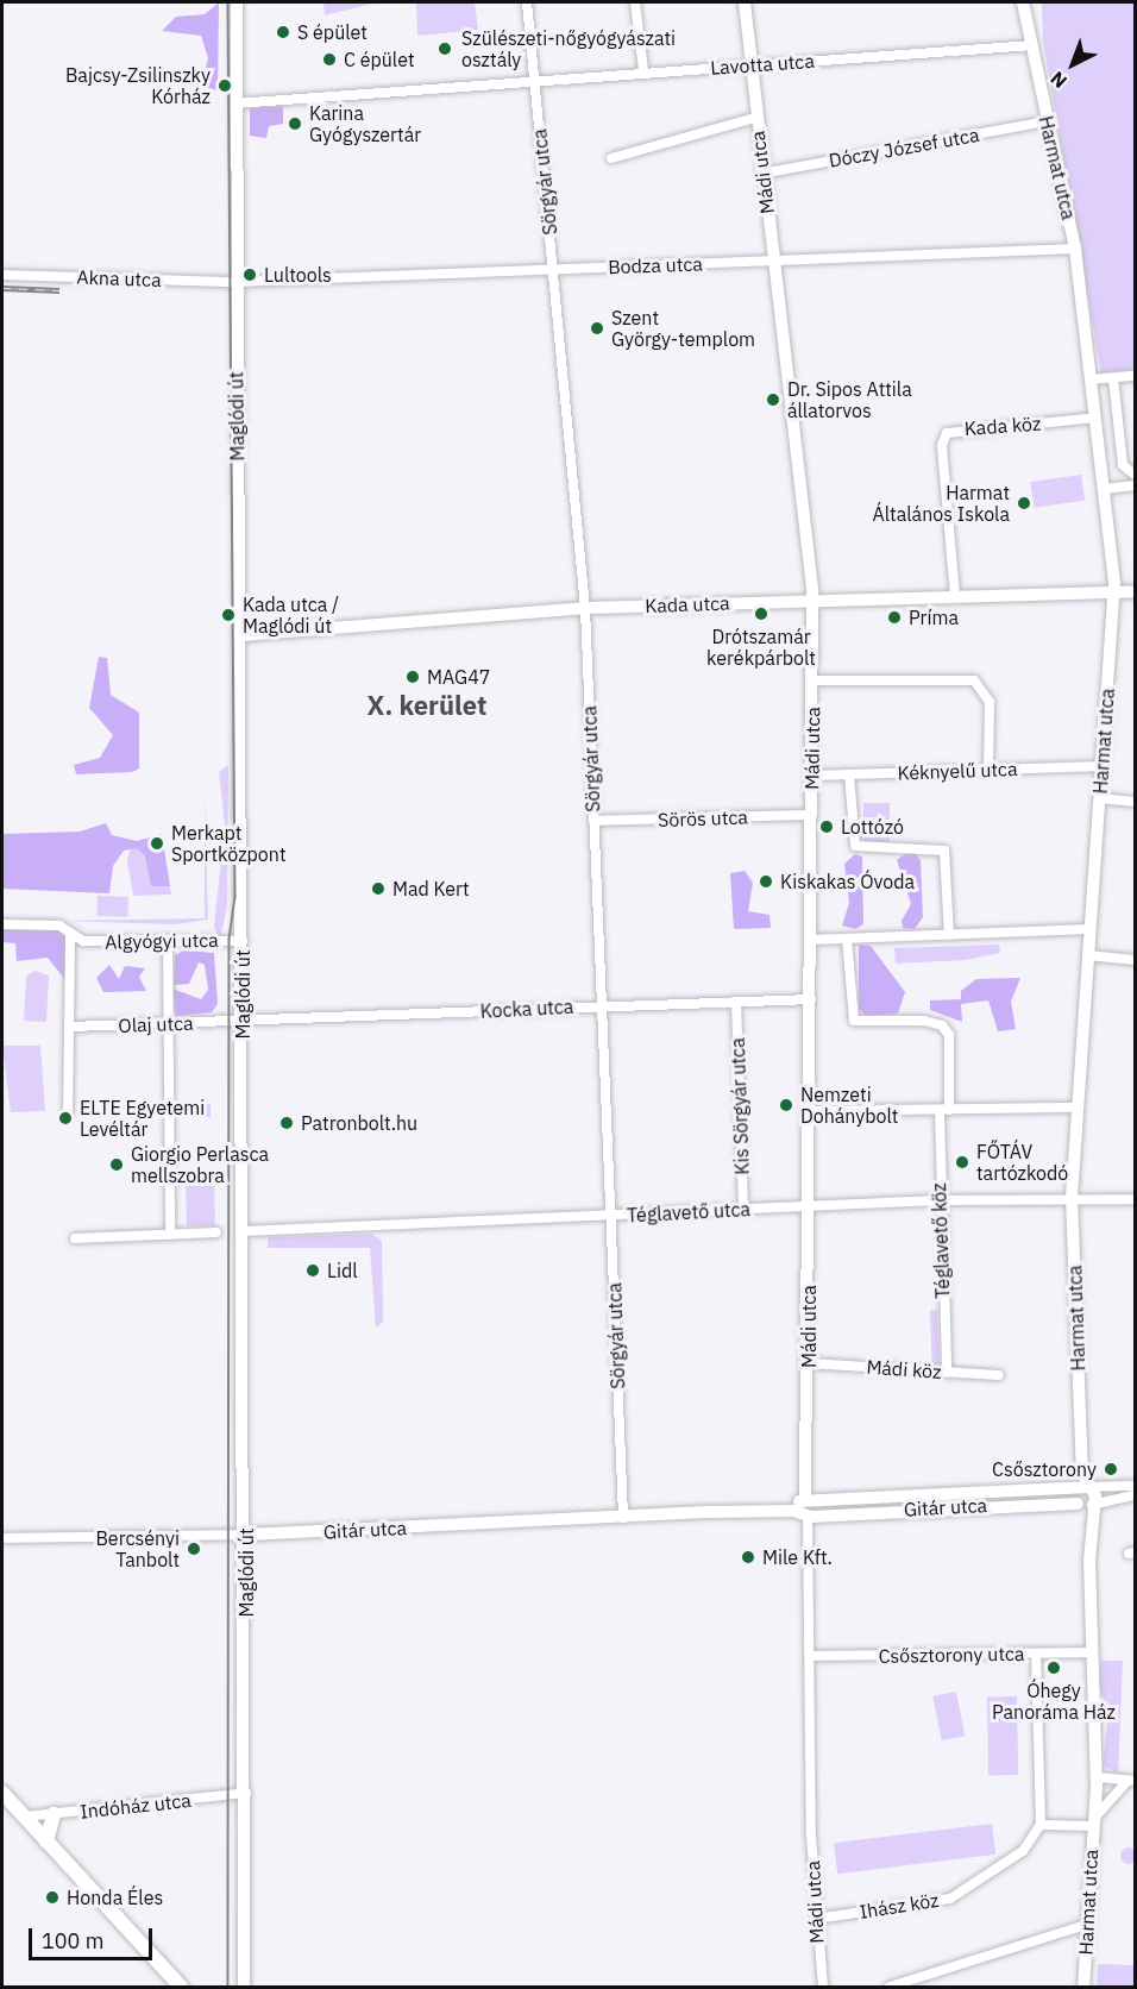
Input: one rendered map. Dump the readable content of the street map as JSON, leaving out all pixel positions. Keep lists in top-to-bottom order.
{
  "streets": {
    "street": [
      "Lavotta utca",
      "Dóczy József utca",
      "Harmat utca",
      "Mádi utca",
      "Sörgyár utca",
      "Bodza utca",
      "Akna utca",
      "Maglódi út",
      "Kada köz",
      "Kada utca",
      "Kéknyelű utca",
      "Sörös utca",
      "Algyógyi utca",
      "Kocka utca",
      "Olaj utca",
      "Kis Sörgyár utca",
      "Téglavető utca",
      "Téglavető köz",
      "Mádi köz",
      "Gitár utca",
      "Csősztorony utca",
      "Indóház utca",
      "Ihász köz"
    ]
  },
  "crossings": [
    ["Lavotta utca", "Harmat utca"],
    ["Lavotta utca", "Mádi utca"],
    ["Lavotta utca", "Sörgyár utca"],
    ["Lavotta utca", "Maglódi út"],
    ["Dóczy József utca", "Harmat utca"],
    ["Dóczy József utca", "Mádi utca"],
    ["Harmat utca", "Bodza utca"],
    ["Harmat utca", "Kada köz"],
    ["Harmat utca", "Kada utca"],
    ["Harmat utca", "Kéknyelű utca"],
    ["Harmat utca", "Téglavető utca"],
    ["Harmat utca", "Gitár utca"],
    ["Harmat utca", "Csősztorony utca"],
    ["Mádi utca", "Bodza utca"],
    ["Mádi utca", "Kada utca"],
    ["Mádi utca", "Kéknyelű utca"],
    ["Mádi utca", "Sörös utca"],
    ["Mádi utca", "Kocka utca"],
    ["Mádi utca", "Téglavető utca"],
    ["Mádi utca", "Mádi köz"],
    ["Mádi utca", "Gitár utca"],
    ["Mádi utca", "Csősztorony utca"],
    ["Mádi utca", "Ihász köz"],
    ["Sörgyár utca", "Bodza utca"],
    ["Sörgyár utca", "Kada utca"],
    ["Sörgyár utca", "Sörös utca"],
    ["Sörgyár utca", "Kocka utca"],
    ["Sörgyár utca", "Téglavető utca"],
    ["Sörgyár utca", "Gitár utca"],
    ["Bodza utca", "Akna utca"],
    ["Bodza utca", "Maglódi út"],
    ["Akna utca", "Maglódi út"],
    ["Maglódi út", "Kada utca"],
    ["Maglódi út", "Algyógyi utca"],
    ["Maglódi út", "Kocka utca"],
    ["Maglódi út", "Olaj utca"],
    ["Maglódi út", "Téglavető utca"],
    ["Maglódi út", "Gitár utca"],
    ["Maglódi út", "Indóház utca"],
    ["Kada köz", "Kada utca"],
    ["Kocka utca", "Olaj utca"],
    ["Kocka utca", "Kis Sörgyár utca"],
    ["Kis Sörgyár utca", "Téglavető utca"],
    ["Téglavető utca", "Téglavető köz"],
    ["Téglavető köz", "Mádi köz"]
  ],
  "districts": ["X. kerület"],
  "places": [
    "S épület",
    "Szülészeti-nőgyógyászati osztály",
    "C épület",
    "Bajcsy-Zsilinszky Kórház",
    "Karina Gyógyszertár",
    "Lultools",
    "Szent György-templom",
    "Dr. Sipos Attila állatorvos",
    "Harmat Általános Iskola",
    "Drótszamár kerékpárbolt",
    "Kada utca / Maglódi út",
    "Príma",
    "MAG47",
    "Lottózó",
    "Merkapt Sportközpont",
    "Kiskakas Óvoda",
    "Mad Kert",
    "Nemzeti Dohánybolt",
    "ELTE Egyetemi Levéltár",
    "Patronbolt.hu",
    "FŐTÁV tartózkodó",
    "Giorgio Perlasca mellszobra",
    "Lidl",
    "Csősztorony",
    "Bercsényi Tanbolt",
    "Mile Kft.",
    "Óhegy Panoráma Ház",
    "Honda Éles"
  ],
  "scale_bar": "100 m",
  "north": "bottom left"
}
